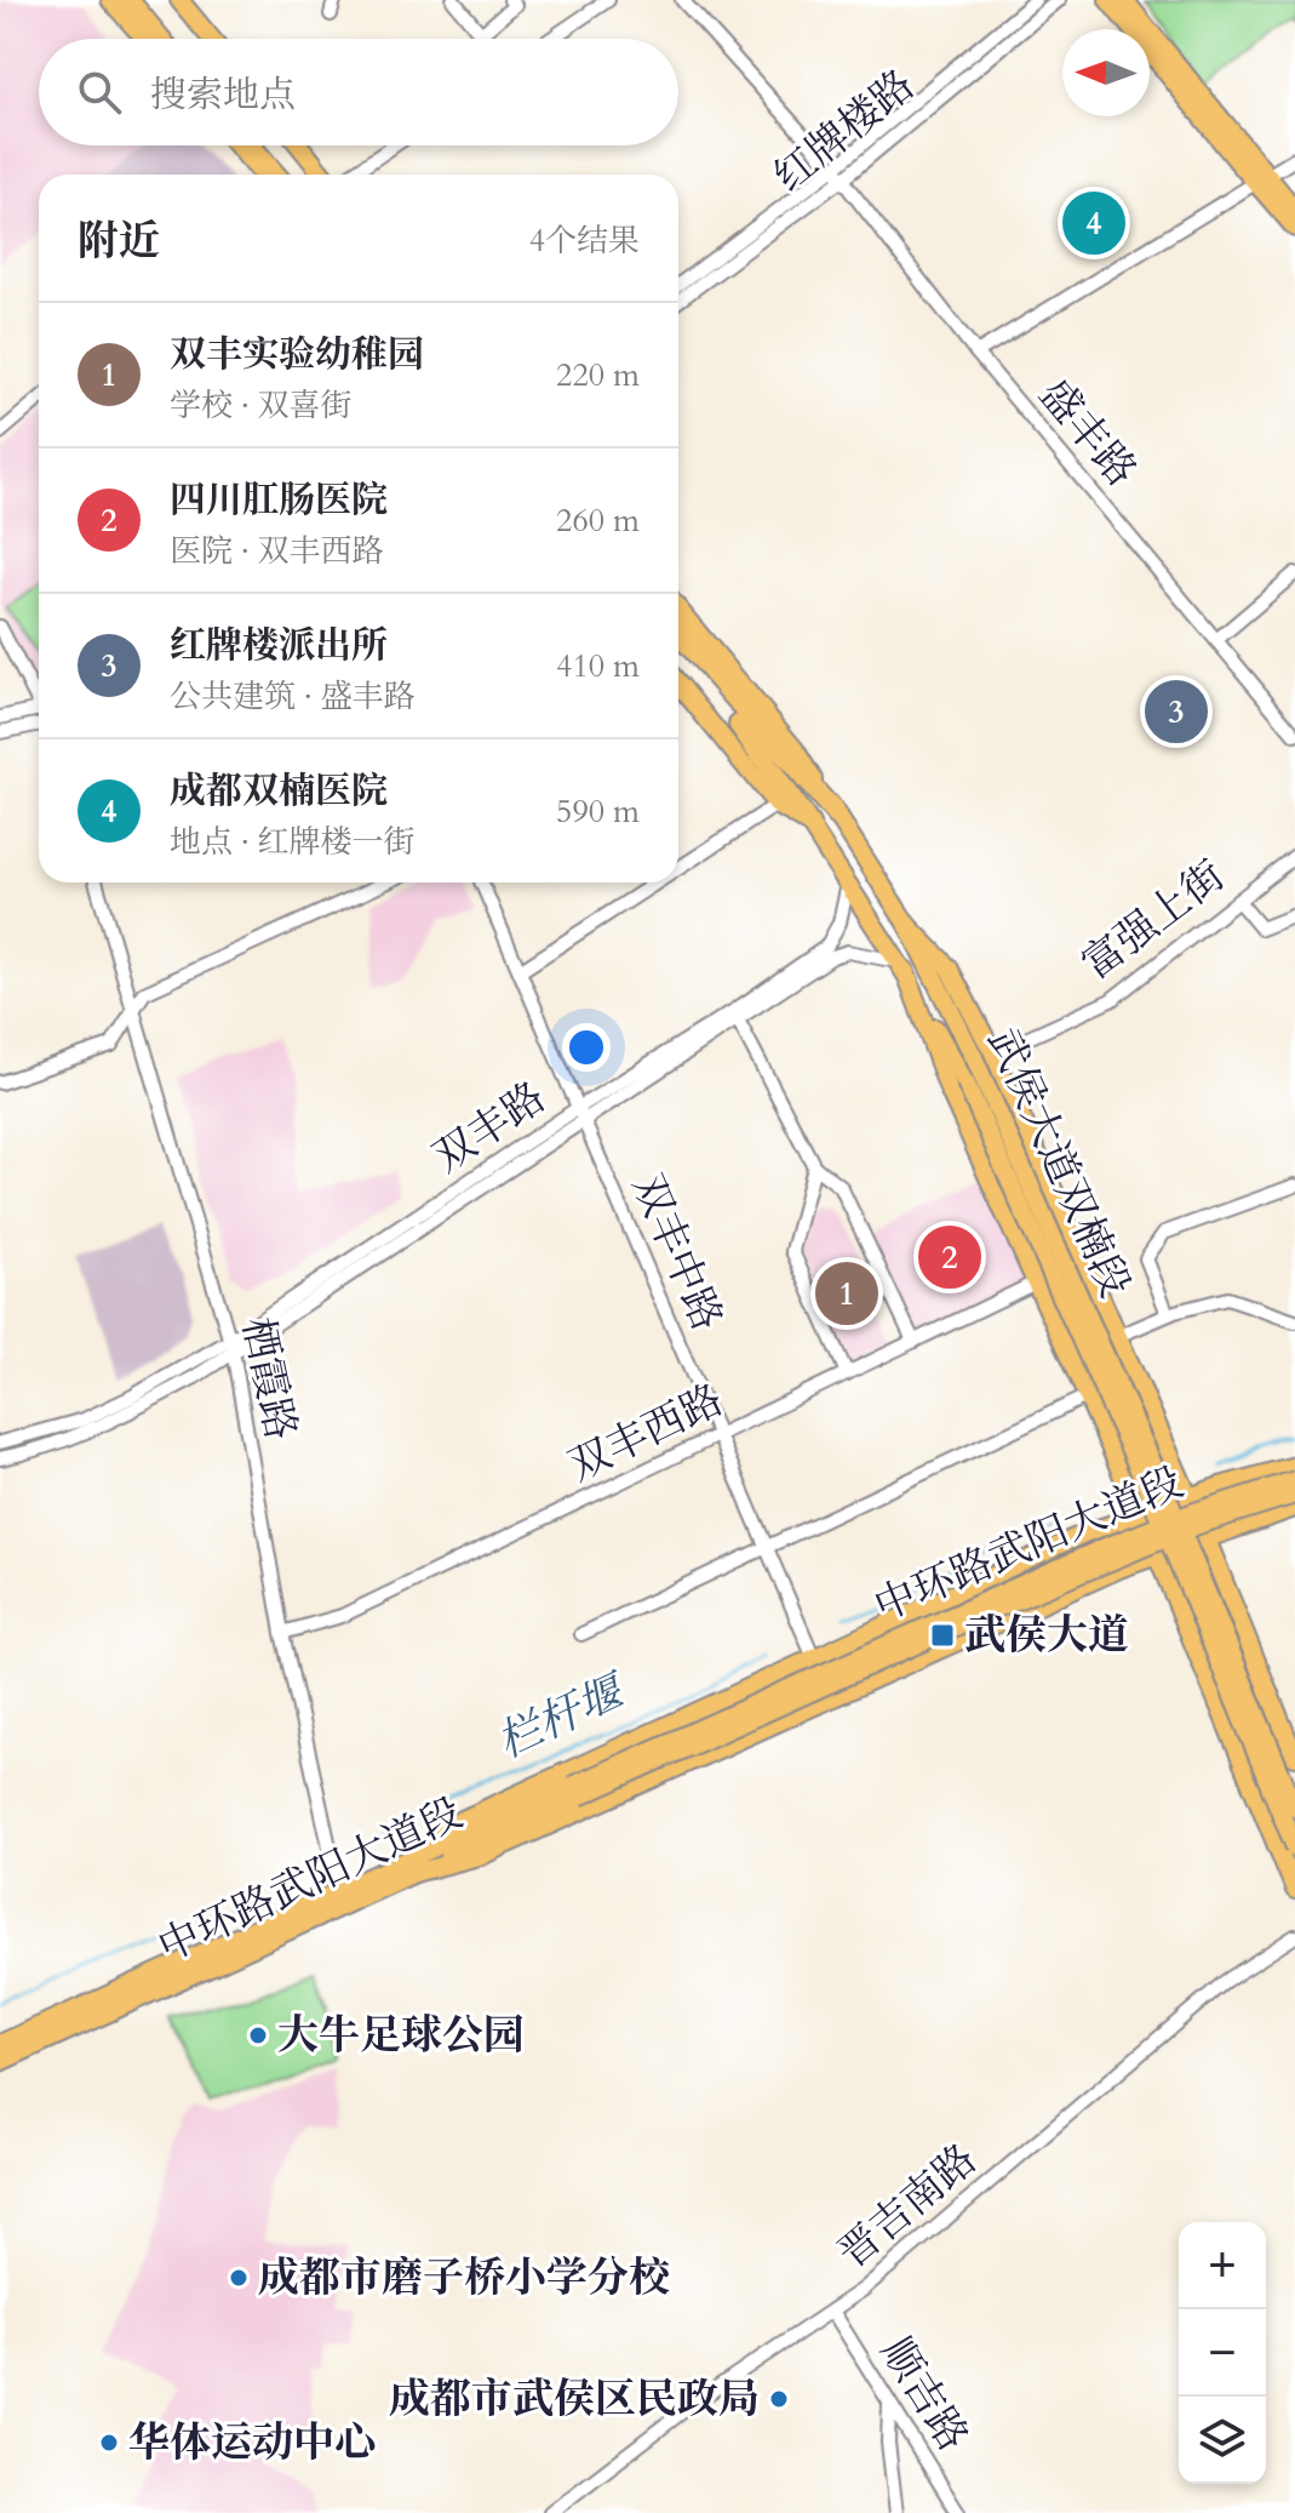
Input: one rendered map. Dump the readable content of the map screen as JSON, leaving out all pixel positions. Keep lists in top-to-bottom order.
{
  "streets": {
    "main road": ["武侯大道双楠段", "中环路武阳大道段"],
    "street": [
      "红牌楼路",
      "盛丰路",
      "富强上街",
      "双丰路",
      "双丰中路",
      "栖霞路",
      "双丰西路",
      "晋吉南路",
      "顺吉路"
    ]
  },
  "crossings": [
    ["红牌楼路", "盛丰路"],
    ["双丰路", "武侯大道双楠段"],
    ["双丰路", "双丰中路"],
    ["双丰路", "栖霞路"],
    ["双丰中路", "双丰西路"],
    ["栖霞路", "双丰西路"],
    ["栖霞路", "中环路武阳大道段"],
    ["晋吉南路", "顺吉路"]
  ],
  "water": ["栏杆堰"],
  "places": {
    "transit": ["武侯大道"],
    "other": [
      "大牛足球公园",
      "成都市磨子桥小学分校",
      "成都市武侯区民政局",
      "华体运动中心"
    ]
  },
  "north": "left",
  "page": {
    "search": "搜索地点",
    "heading": ["附近", "4个结果"],
    "pins": [
      "4",
      "3",
      "2",
      "1"
    ],
    "list": [
      {
        "mark": "1",
        "name": "双丰实验幼稚园",
        "note": "学校 · 双喜街",
        "value": "220 m"
      },
      {
        "mark": "2",
        "name": "四川肛肠医院",
        "note": "医院 · 双丰西路",
        "value": "260 m"
      },
      {
        "mark": "3",
        "name": "红牌楼派出所",
        "note": "公共建筑 · 盛丰路",
        "value": "410 m"
      },
      {
        "mark": "4",
        "name": "成都双楠医院",
        "note": "地点 · 红牌楼一街",
        "value": "590 m"
      }
    ],
    "map_buttons": ["+", "−"]
  }
}
